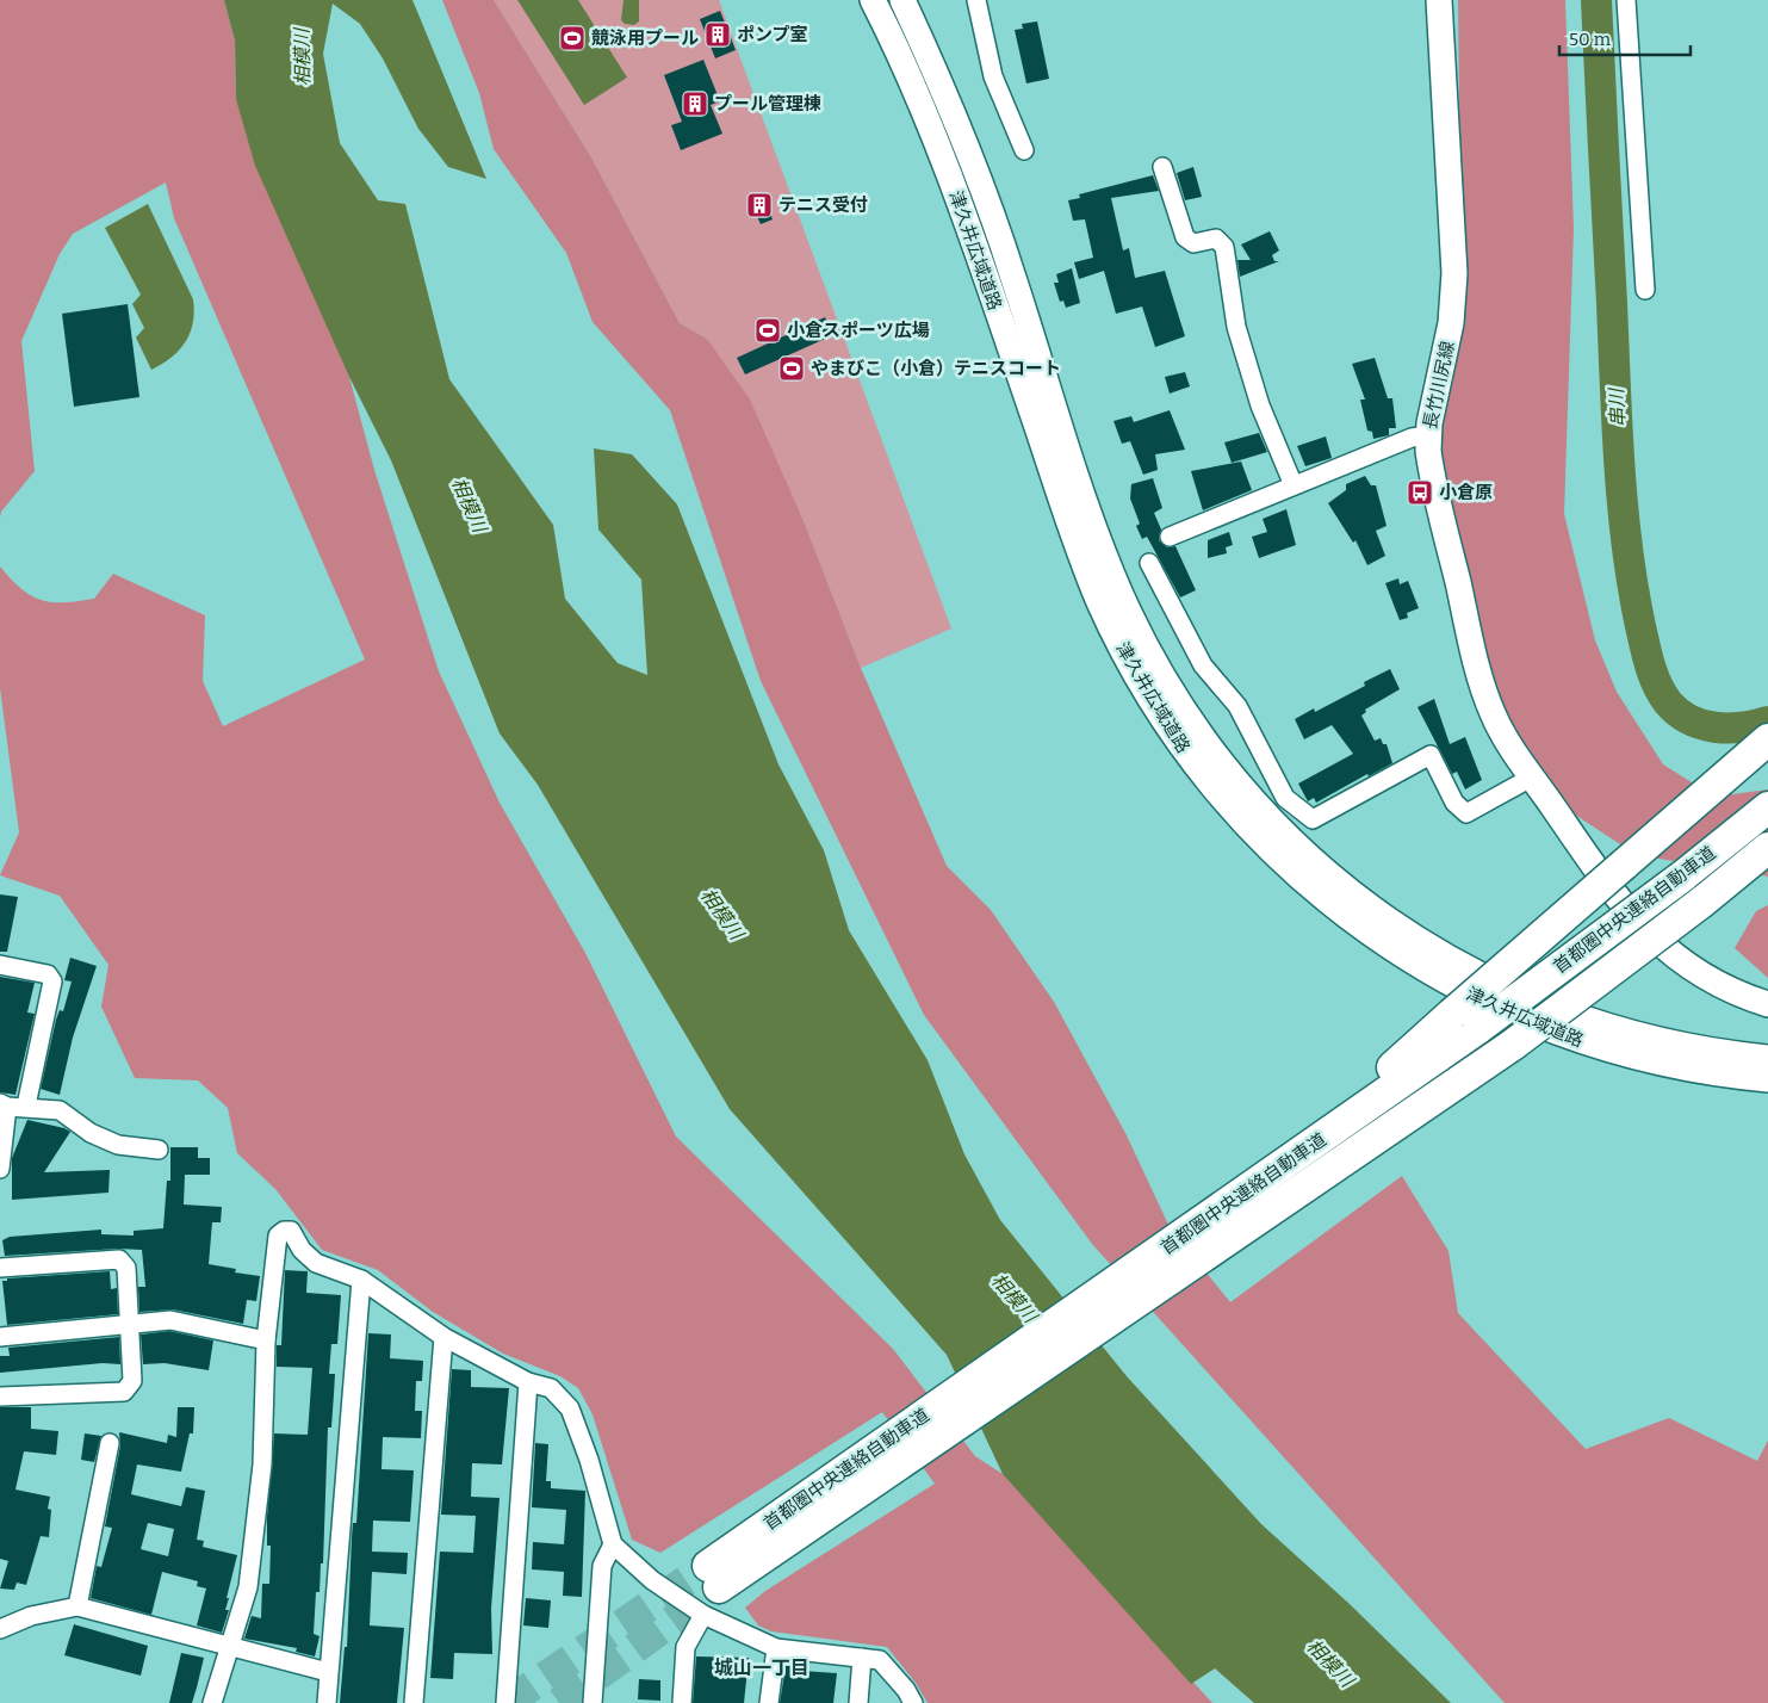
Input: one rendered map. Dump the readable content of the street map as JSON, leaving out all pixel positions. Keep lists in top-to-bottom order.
{
  "streets": {
    "highway": ["首都圏中央連絡自動車道"],
    "main road": ["津久井広域道路", "長竹川尻線"]
  },
  "districts": ["城山一丁目"],
  "water": ["相模川", "串川"],
  "places": {
    "building": ["ポンプ室", "プール管理棟", "テニス受付"],
    "sports": ["競泳用プール", "小倉スポーツ広場", "やまびこ（小倉）テニスコート"],
    "bus stop": ["小倉原"]
  },
  "scale_bar": "50 m"
}
